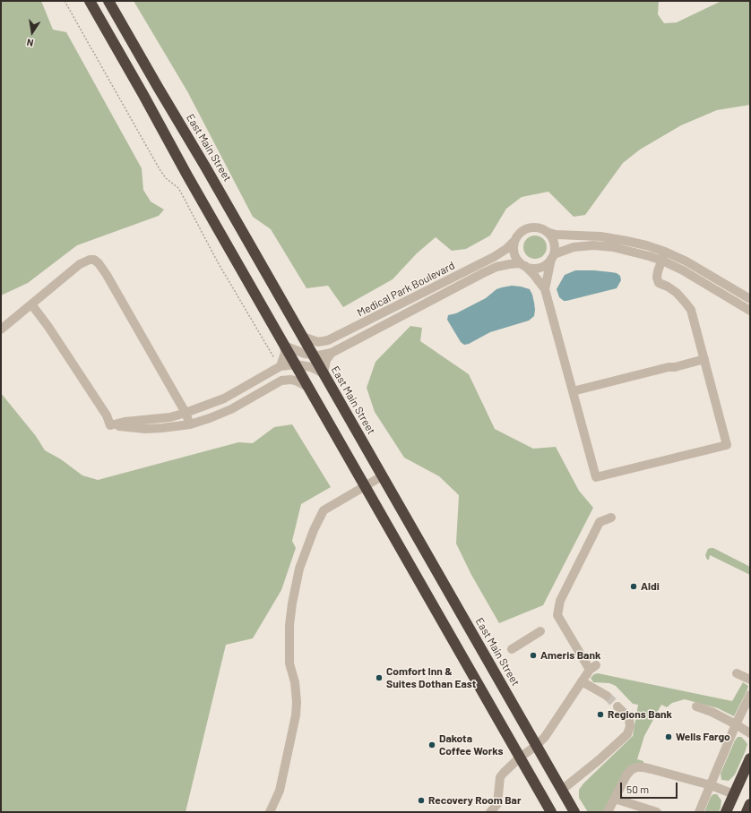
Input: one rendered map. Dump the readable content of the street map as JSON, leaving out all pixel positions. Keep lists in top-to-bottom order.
{
  "streets": {
    "highway": ["East Main Street"],
    "street": ["Medical Park Boulevard"]
  },
  "crossings": [
    ["East Main Street", "Medical Park Boulevard"]
  ],
  "places": [
    "Aldi",
    "Ameris Bank",
    "Comfort Inn & Suites Dothan East",
    "Regions Bank",
    "Wells Fargo",
    "Dakota Coffee Works",
    "Recovery Room Bar"
  ],
  "scale_bar": "50 m",
  "north": "bottom"
}
